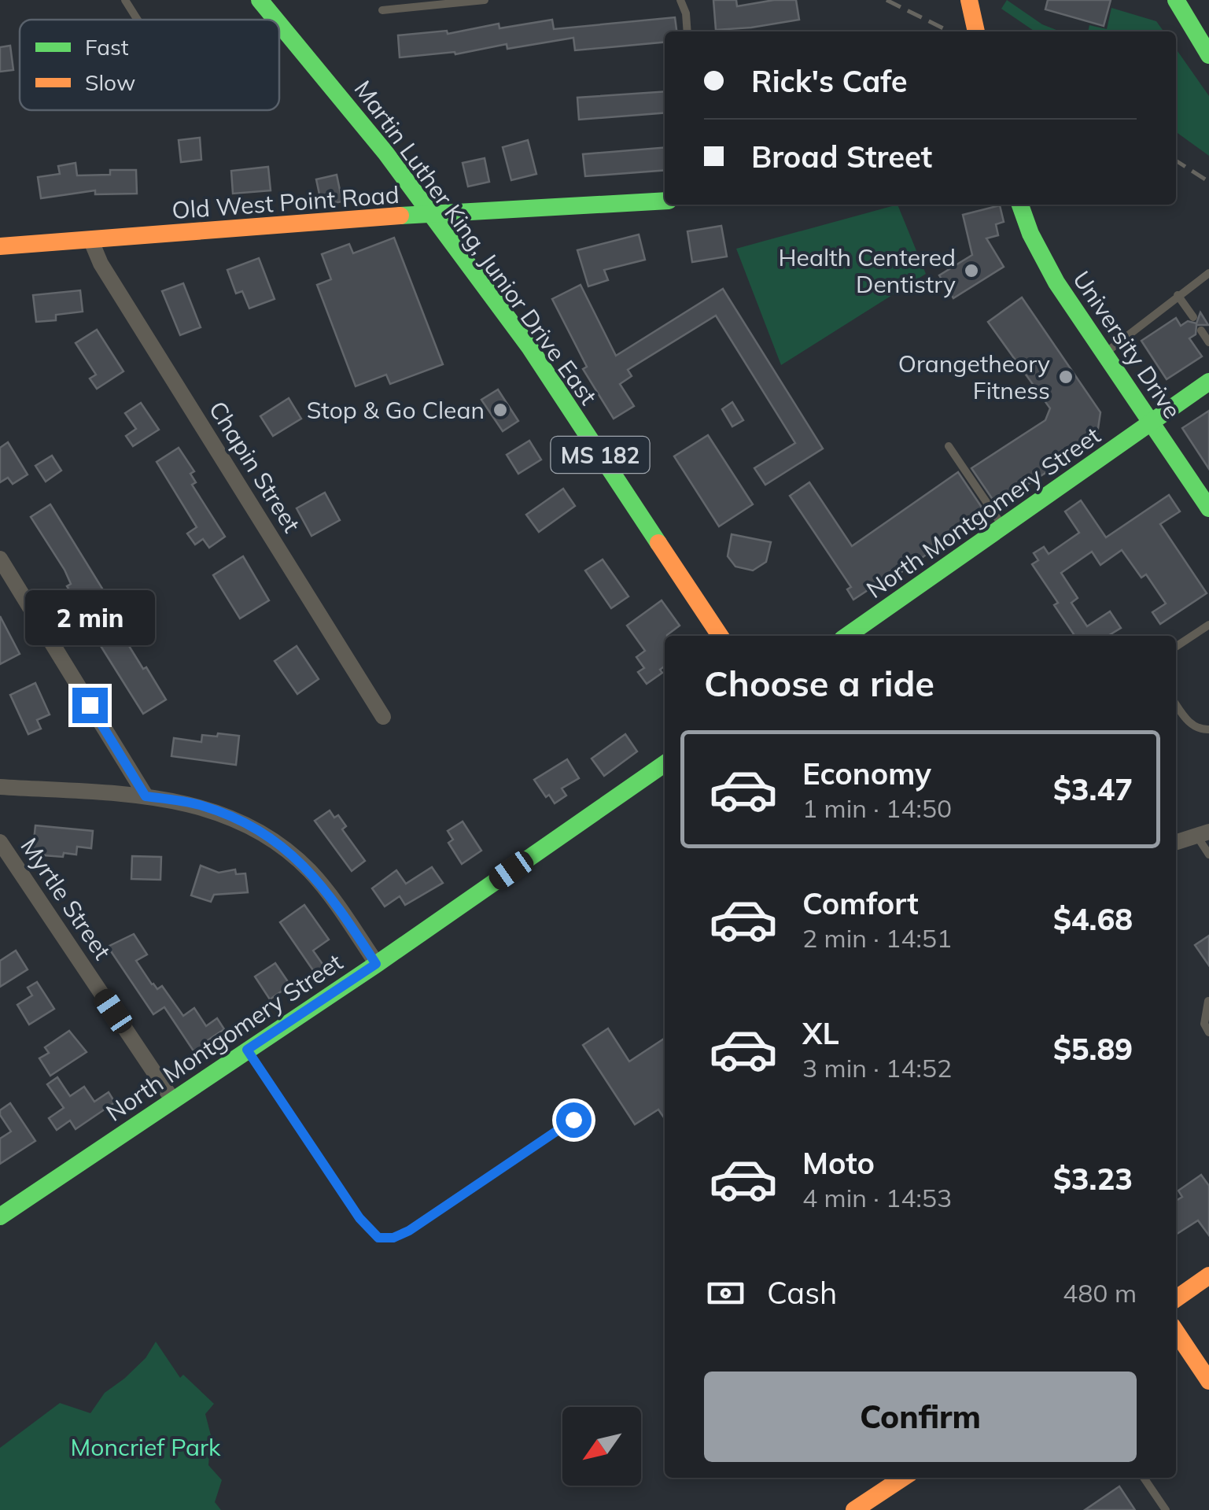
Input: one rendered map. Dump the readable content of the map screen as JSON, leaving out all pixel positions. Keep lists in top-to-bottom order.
{
  "streets": {
    "street": [
      "Old West Point Road",
      "Martin Luther King, Junior Drive East",
      "University Drive",
      "MS 182",
      "Chapin Street",
      "North Montgomery Street",
      "Myrtle Street"
    ]
  },
  "crossings": [
    ["Old West Point Road", "Martin Luther King, Junior Drive East"],
    ["Old West Point Road", "Chapin Street"],
    ["University Drive", "North Montgomery Street"],
    ["North Montgomery Street", "Myrtle Street"]
  ],
  "parks": ["Moncrief Park"],
  "places": ["Health Centered Dentistry", "Orangetheory Fitness", "Stop & Go Clean"],
  "legend": ["Fast", "Slow"],
  "north": "bottom left",
  "page": {
    "banner": ["Rick's Cafe", "Broad Street"],
    "bubble": "2 min",
    "heading": "Choose a ride",
    "list": [
      {
        "name": "Economy",
        "note": "1 min · 14:50",
        "value": "$3.47"
      },
      {
        "name": "Comfort",
        "note": "2 min · 14:51",
        "value": "$4.68"
      },
      {
        "name": "XL",
        "note": "3 min · 14:52",
        "value": "$5.89"
      },
      {
        "name": "Moto",
        "note": "4 min · 14:53",
        "value": "$3.23"
      }
    ],
    "pay": ["Cash", "480 m"],
    "buttons": "Confirm"
  }
}
